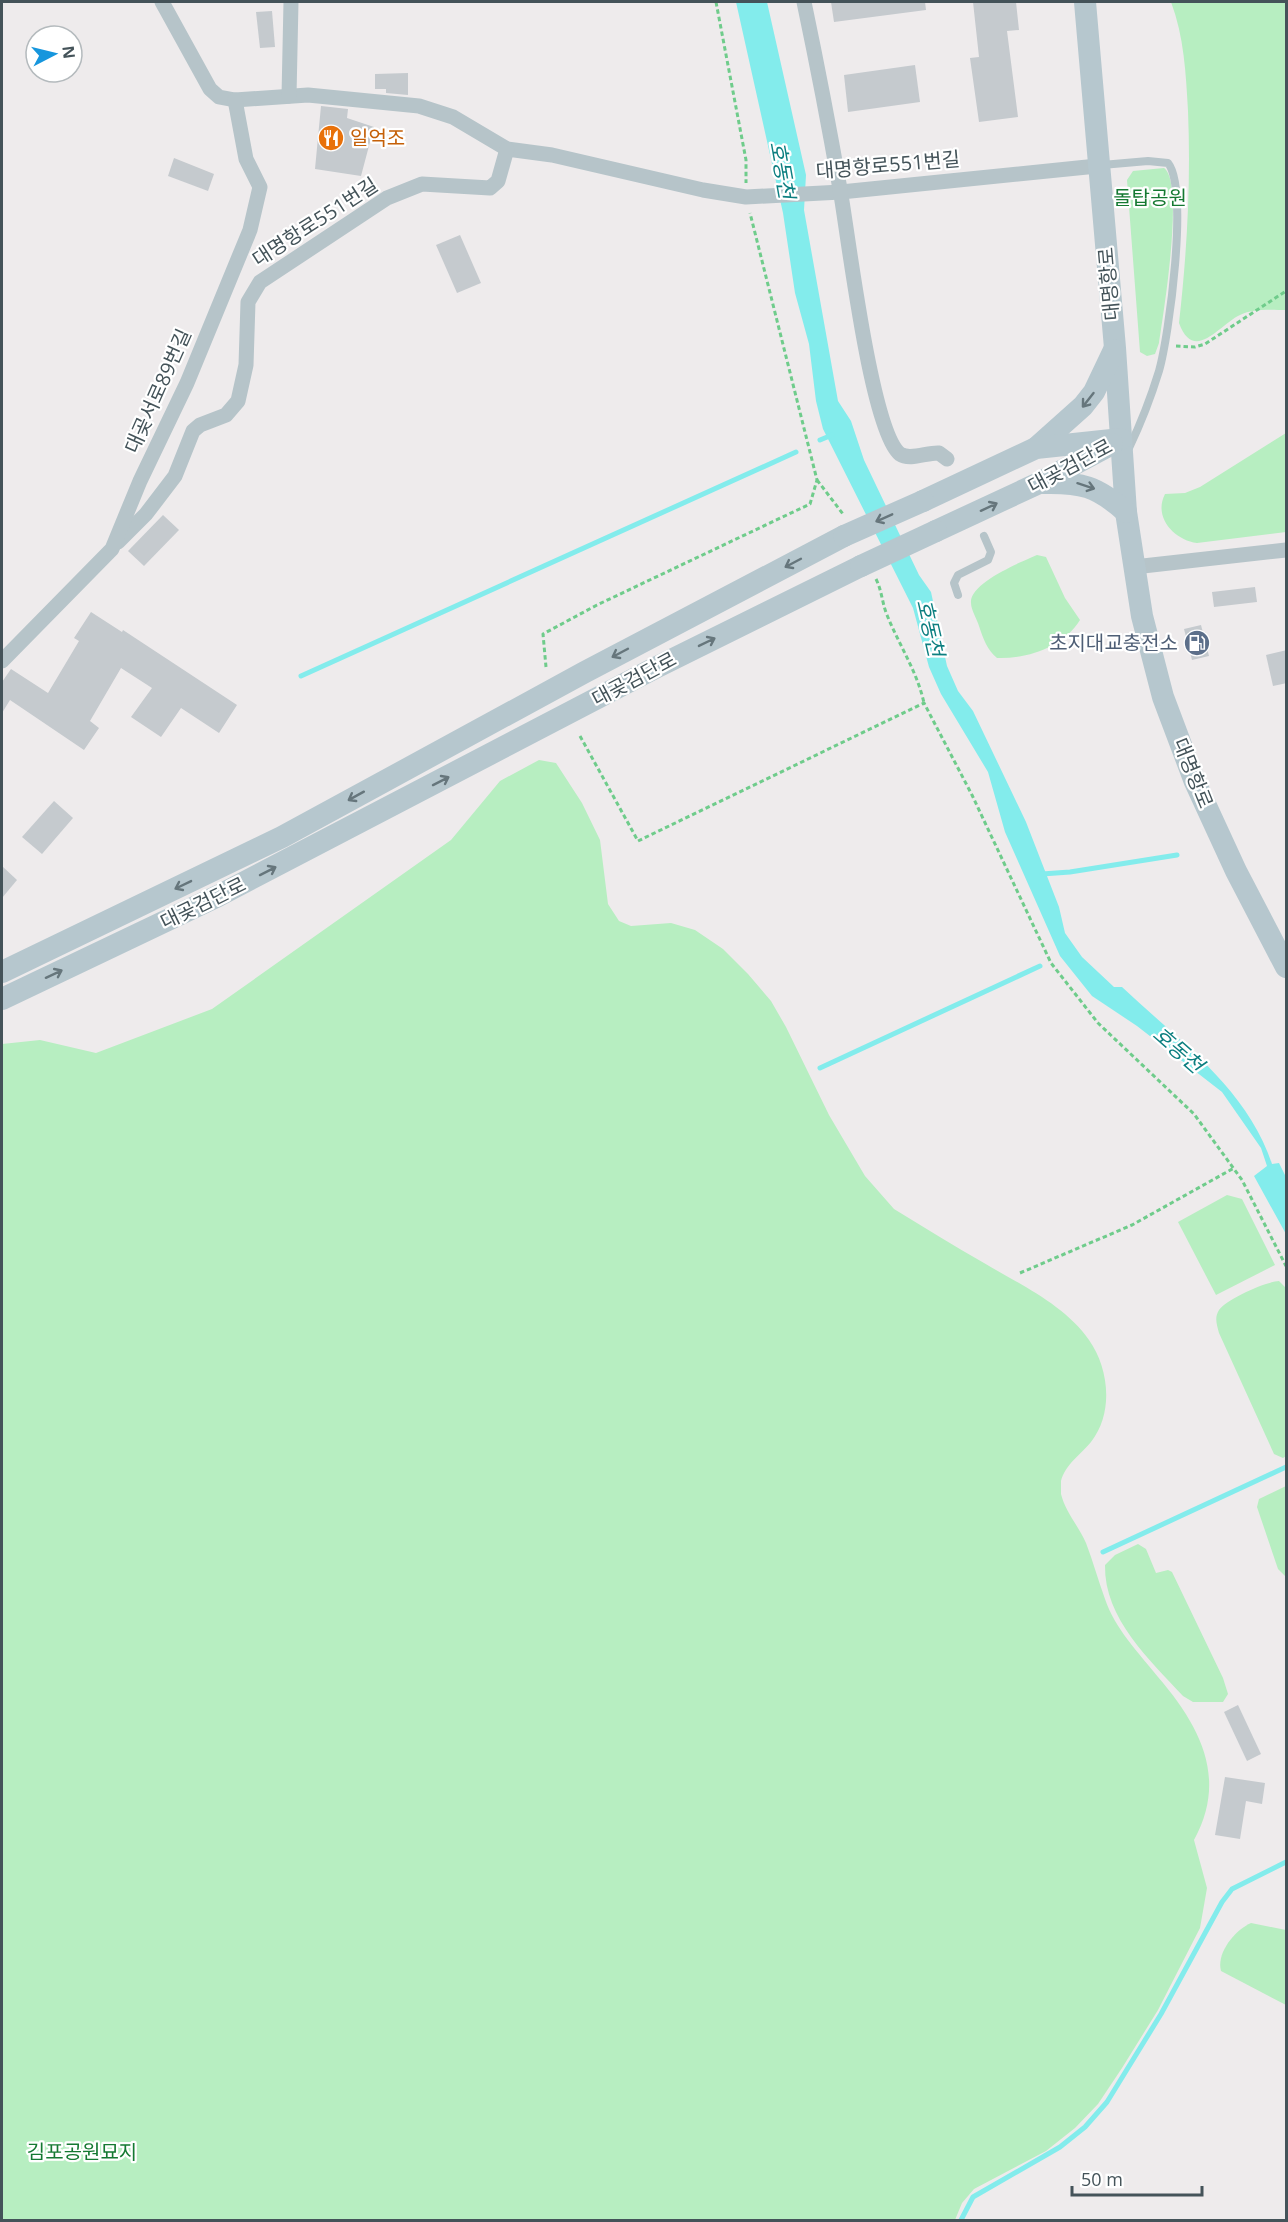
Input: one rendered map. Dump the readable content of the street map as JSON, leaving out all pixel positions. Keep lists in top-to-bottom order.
{
  "streets": {
    "main road": ["대명항로", "대곶검단로"],
    "street": ["대명항로551번길", "대곶서로89번길"]
  },
  "crossings": [
    ["대명항로551번길", "대명항로"],
    ["대명항로551번길", "대곶서로89번길"],
    ["대명항로", "대곶검단로"]
  ],
  "water": ["호동천"],
  "parks": ["돌탑공원", "김포공원묘지"],
  "places": {
    "restaurant": ["일억조"],
    "fuel station": ["초지대교충전소"]
  },
  "scale_bar": "50 m",
  "north": "right"
}
